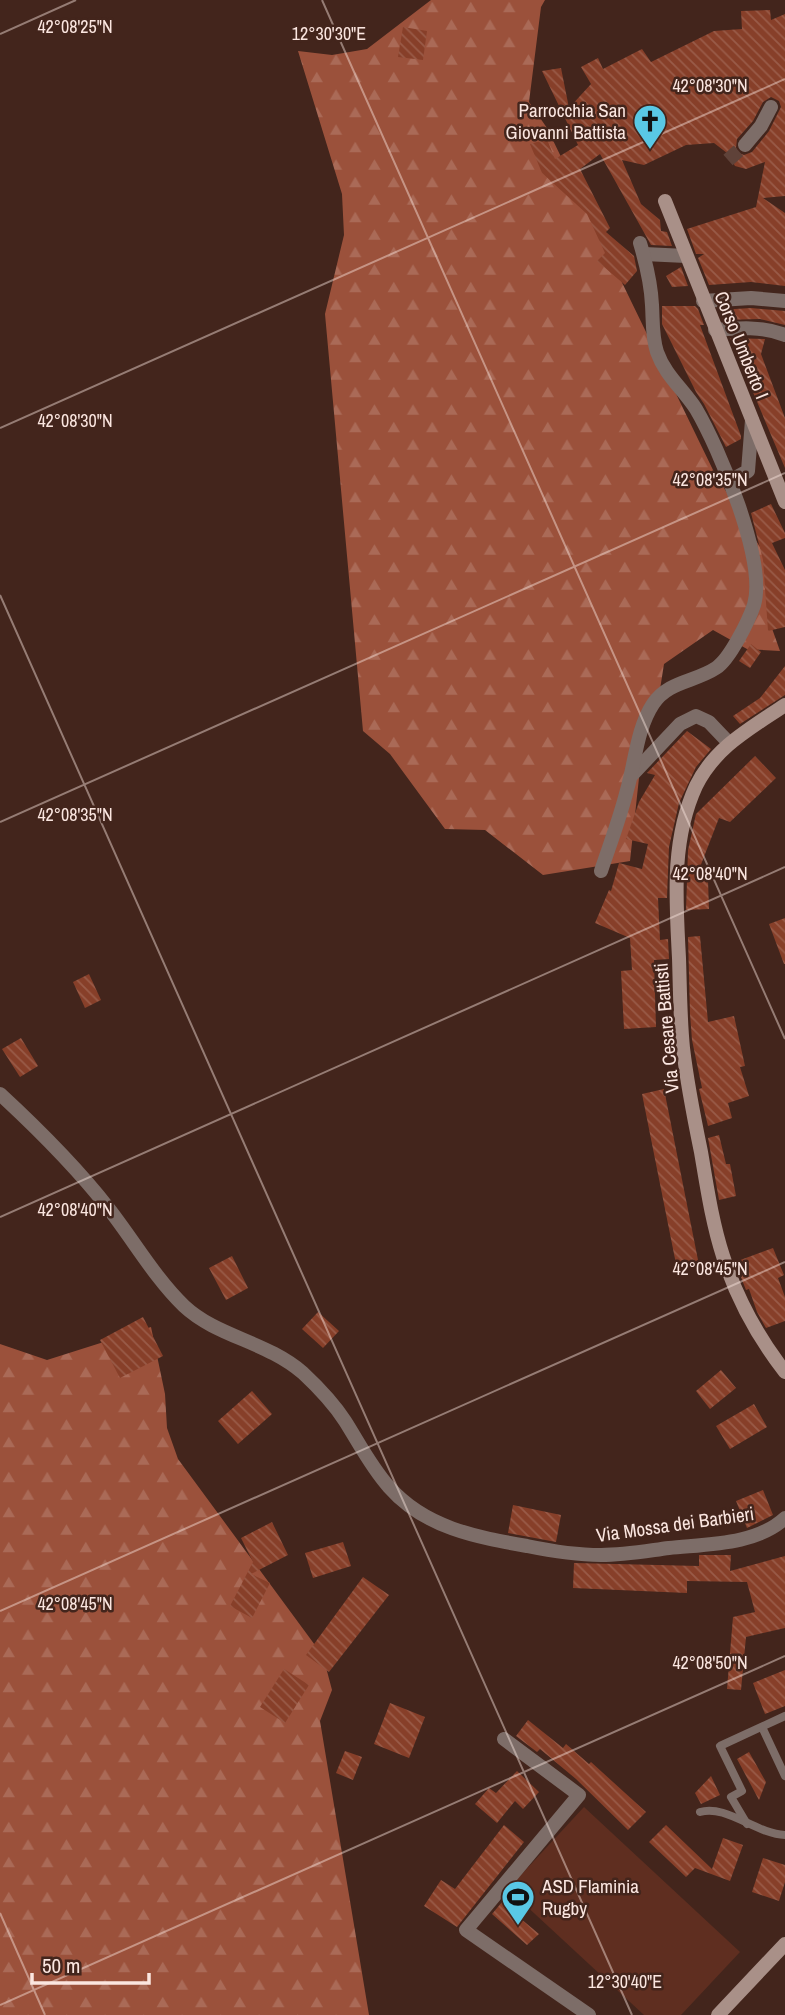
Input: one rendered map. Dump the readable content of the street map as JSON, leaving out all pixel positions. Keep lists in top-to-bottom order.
{
  "streets": {
    "street": ["Corso Umberto I", "Via Cesare Battisti", "Via Mossa dei Barbieri"]
  },
  "places": {
    "church": ["Parrocchia San Giovanni Battista"],
    "sports": ["ASD Flaminia Rugby"]
  },
  "scale_bar": "50 m",
  "coordinates": [
    "42°08'25\"N",
    "12°30'30\"E",
    "42°08'30\"N",
    "42°08'35\"N",
    "42°08'40\"N",
    "42°08'45\"N",
    "42°08'50\"N",
    "12°30'40\"E"
  ]
}
